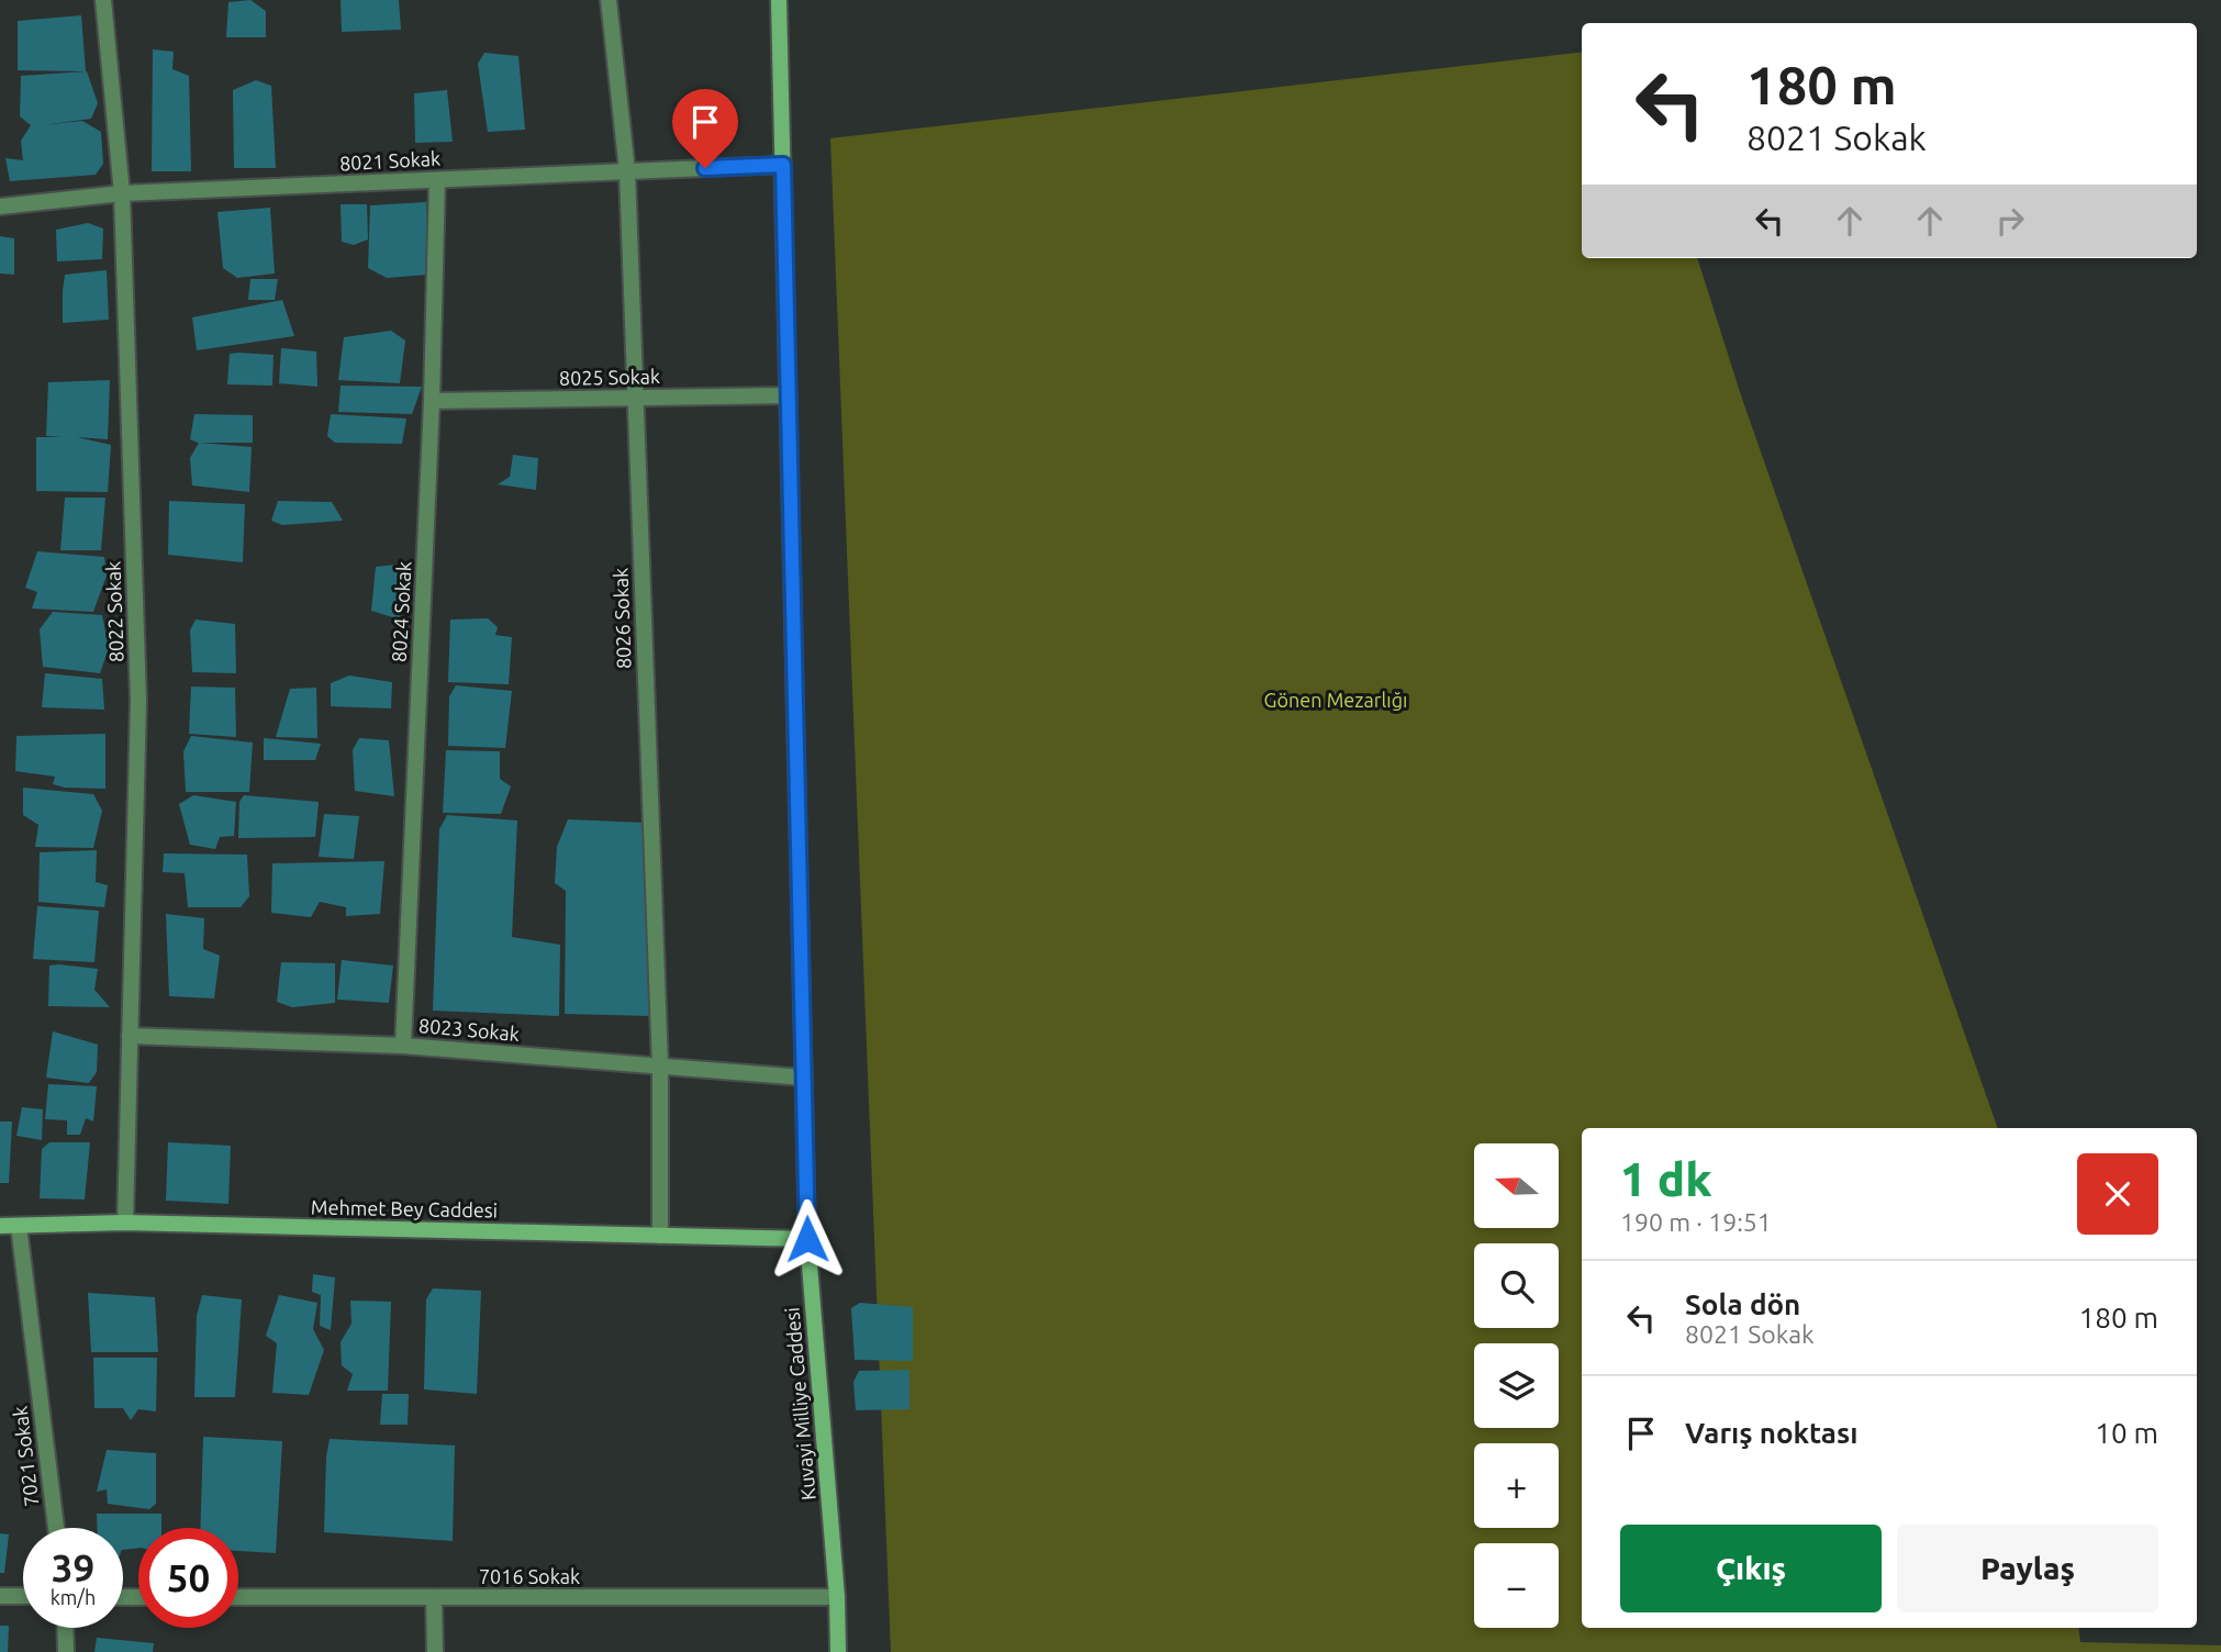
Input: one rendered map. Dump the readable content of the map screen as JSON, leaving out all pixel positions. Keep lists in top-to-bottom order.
{
  "streets": {
    "main road": ["Mehmet Bey Caddesi", "Kuvayi Milliye Caddesi"],
    "street": [
      "8021 Sokak",
      "8025 Sokak",
      "8022 Sokak",
      "8024 Sokak",
      "8026 Sokak",
      "8023 Sokak",
      "7021 Sokak",
      "7016 Sokak"
    ]
  },
  "crossings": [
    ["8021 Sokak", "8022 Sokak"],
    ["8021 Sokak", "8024 Sokak"],
    ["8021 Sokak", "8026 Sokak"],
    ["8021 Sokak", "Kuvayi Milliye Caddesi"],
    ["8025 Sokak", "8024 Sokak"],
    ["8025 Sokak", "8026 Sokak"],
    ["8025 Sokak", "Kuvayi Milliye Caddesi"],
    ["8022 Sokak", "8023 Sokak"],
    ["8022 Sokak", "Mehmet Bey Caddesi"],
    ["8024 Sokak", "8023 Sokak"],
    ["8026 Sokak", "8023 Sokak"],
    ["8026 Sokak", "Mehmet Bey Caddesi"],
    ["8023 Sokak", "Kuvayi Milliye Caddesi"],
    ["Mehmet Bey Caddesi", "Kuvayi Milliye Caddesi"],
    ["Mehmet Bey Caddesi", "7021 Sokak"],
    ["Kuvayi Milliye Caddesi", "7016 Sokak"]
  ],
  "parks": ["Gönen Mezarlığı"],
  "north": "left",
  "page": {
    "turn": ["180 m", "8021 Sokak"],
    "heading": ["1 dk", "190 m · 19:51"],
    "map_buttons": ["+", "−"],
    "list": [
      {
        "name": "Sola dön",
        "note": "8021 Sokak",
        "value": "180 m"
      },
      {
        "name": "Varış noktası",
        "value": "10 m"
      }
    ],
    "buttons": ["Çıkış", "Paylaş"],
    "speed": "39 km/h",
    "limit": "50"
  }
}
